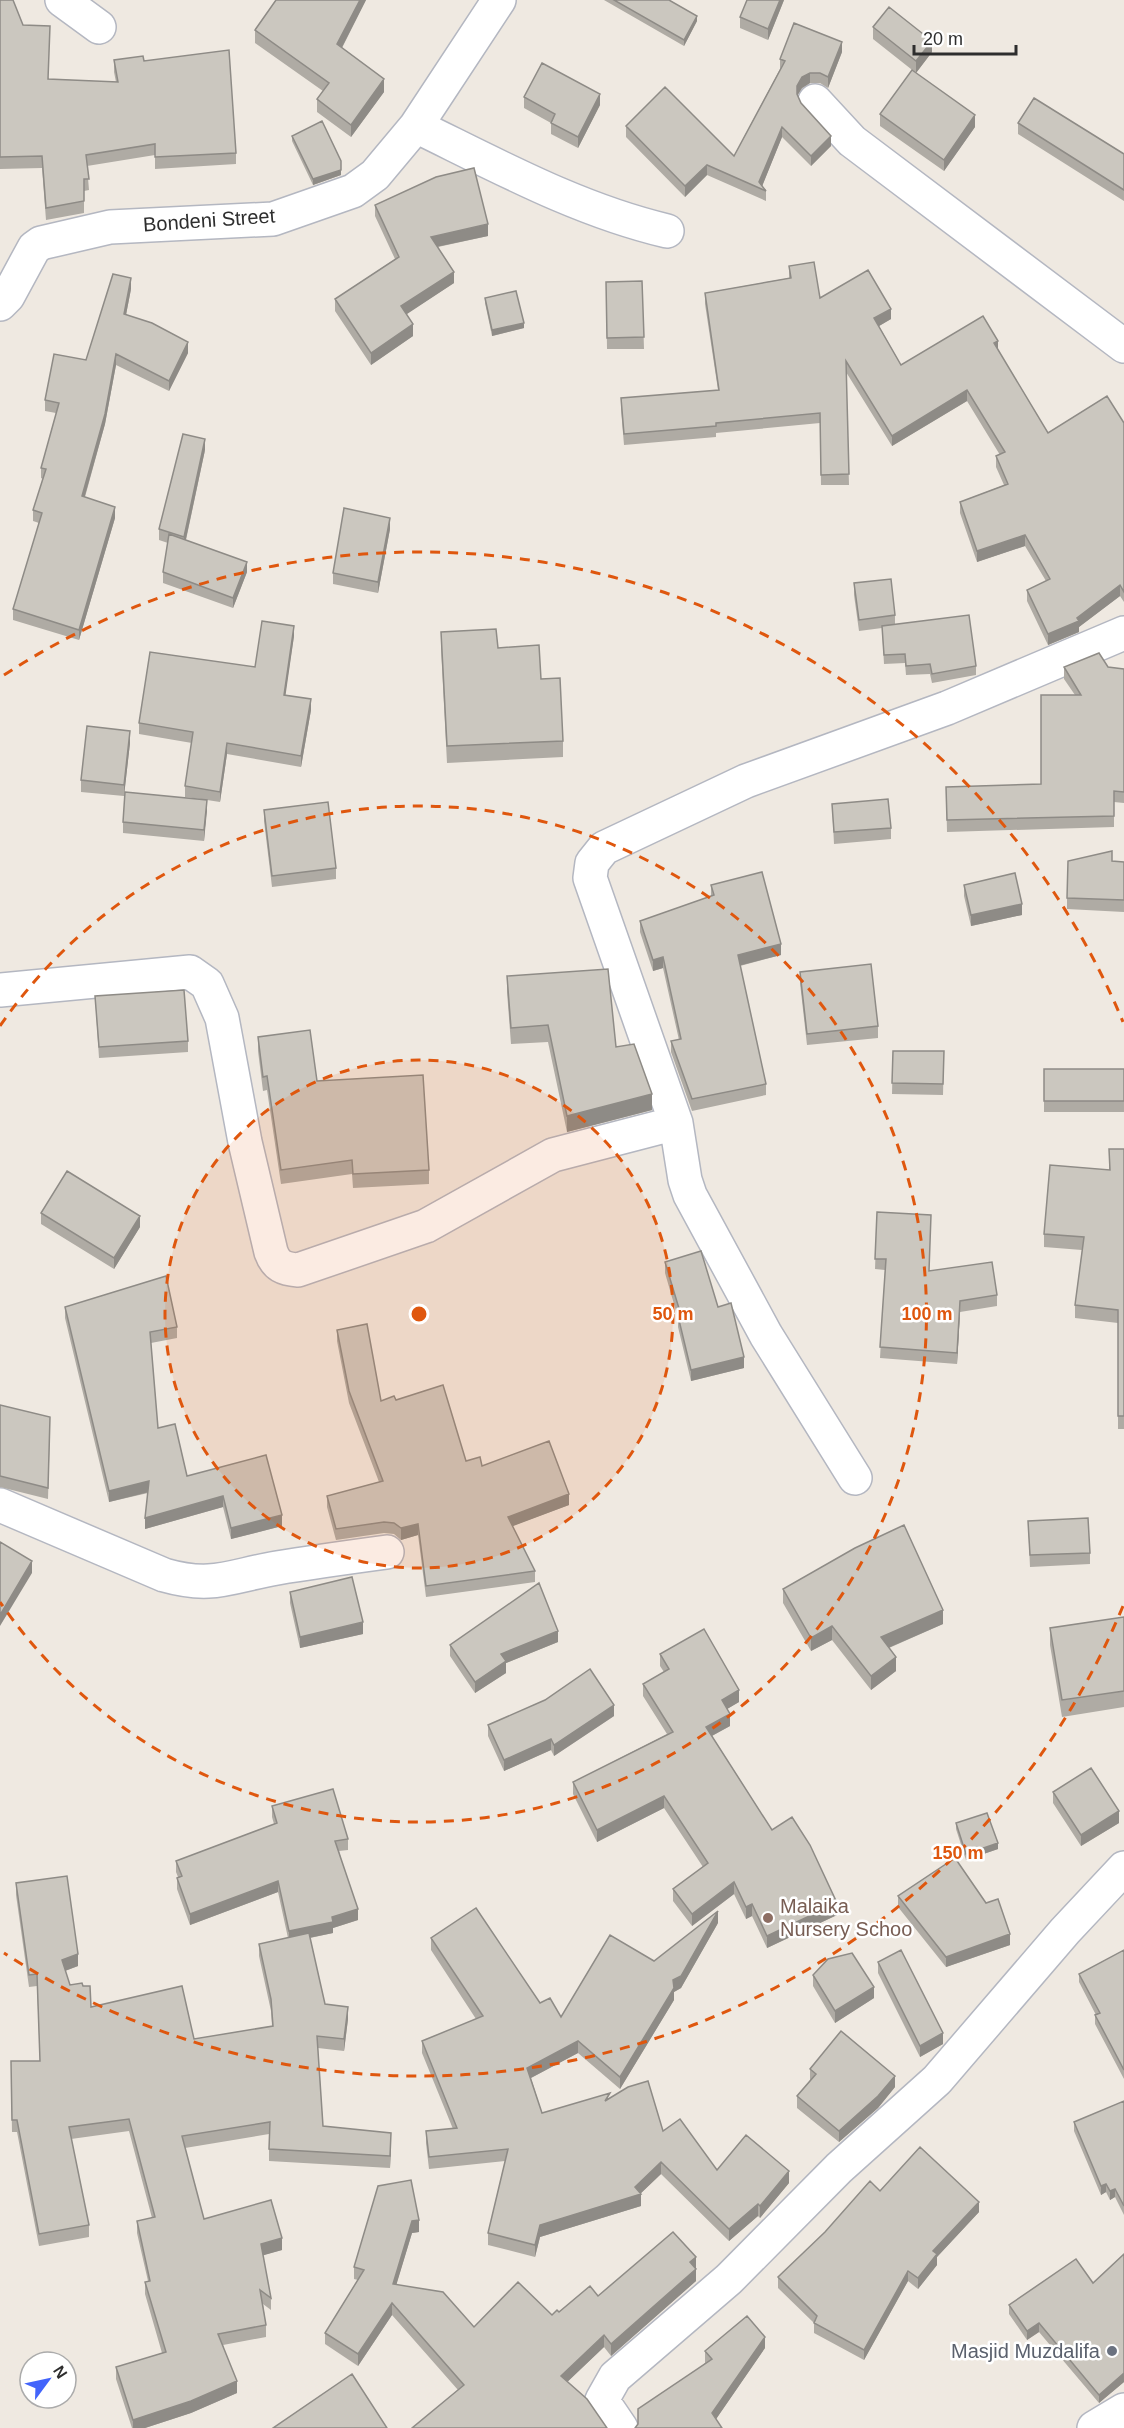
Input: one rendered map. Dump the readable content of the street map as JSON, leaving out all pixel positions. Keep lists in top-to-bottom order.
{
  "streets": {
    "street": ["Bondeni Street"]
  },
  "places": ["Malaika Nursery Schoo", "Masjid Muzdalifa"],
  "scale_bar": "20 m",
  "north": "top right",
  "rings": ["50 m", "100 m", "150 m"]
}
